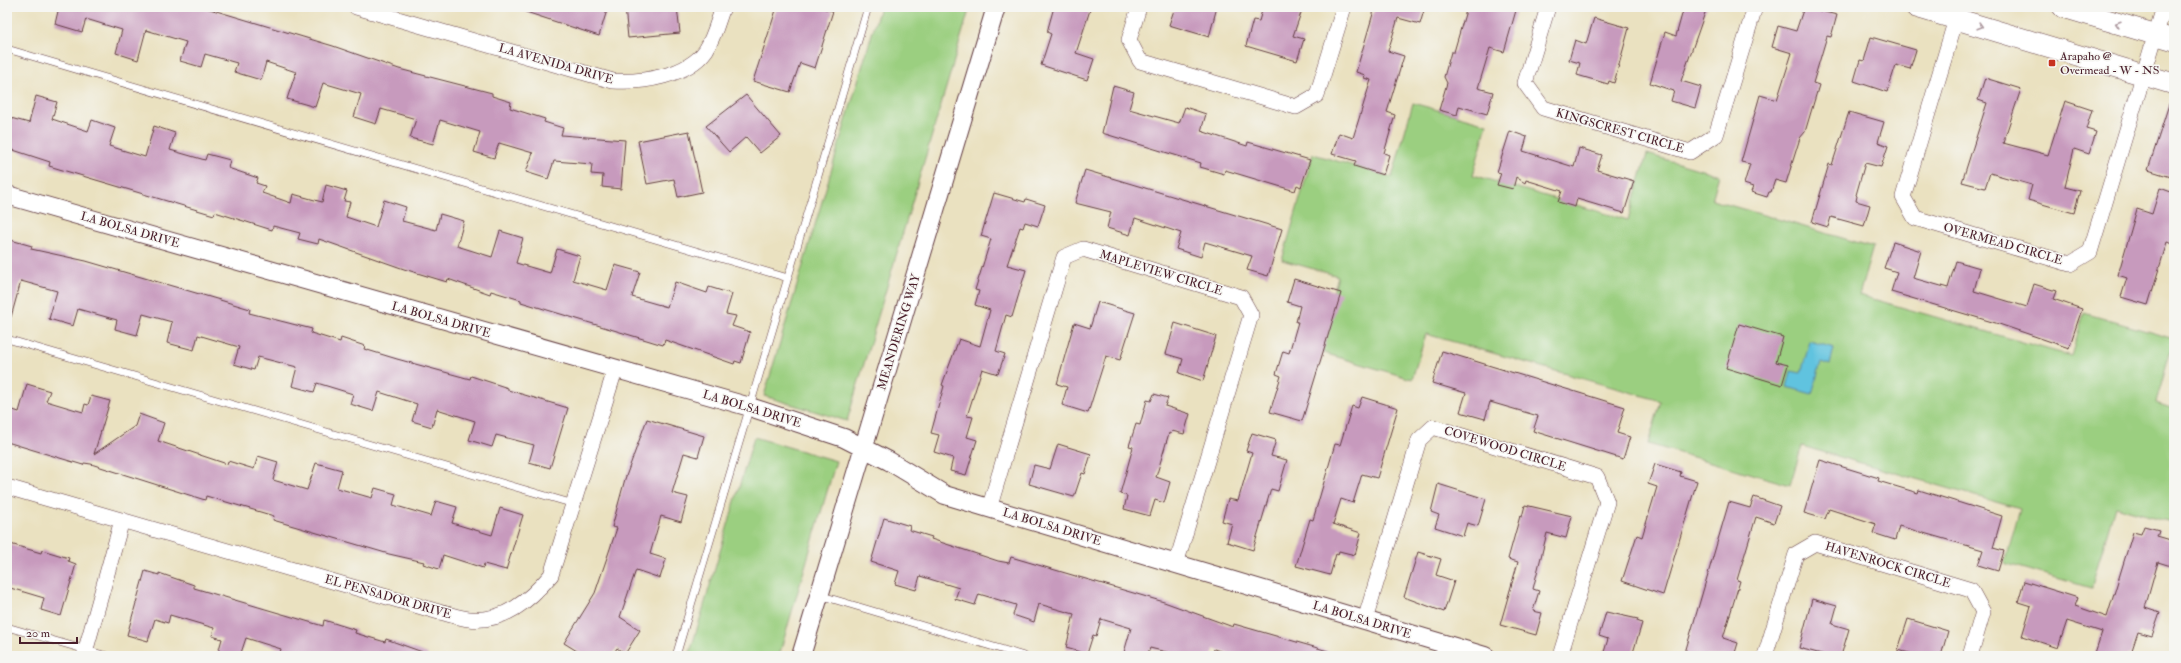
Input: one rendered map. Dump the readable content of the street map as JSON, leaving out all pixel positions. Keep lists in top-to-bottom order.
{
  "streets": {
    "street": [
      "LA AVENIDA DRIVE",
      "KINGSCREST CIRCLE",
      "LA BOLSA DRIVE",
      "OVERMEAD CIRCLE",
      "MAPLEVIEW CIRCLE",
      "MEANDERING WAY",
      "COVEWOOD CIRCLE",
      "HAVENROCK CIRCLE",
      "EL PENSADOR DRIVE"
    ]
  },
  "crossings": [
    ["LA BOLSA DRIVE", "MAPLEVIEW CIRCLE"],
    ["LA BOLSA DRIVE", "MEANDERING WAY"],
    ["LA BOLSA DRIVE", "COVEWOOD CIRCLE"],
    ["LA BOLSA DRIVE", "EL PENSADOR DRIVE"]
  ],
  "places": {
    "transit": ["Arapaho @ Overmead - W - NS"]
  },
  "scale_bar": "20 m"
}
